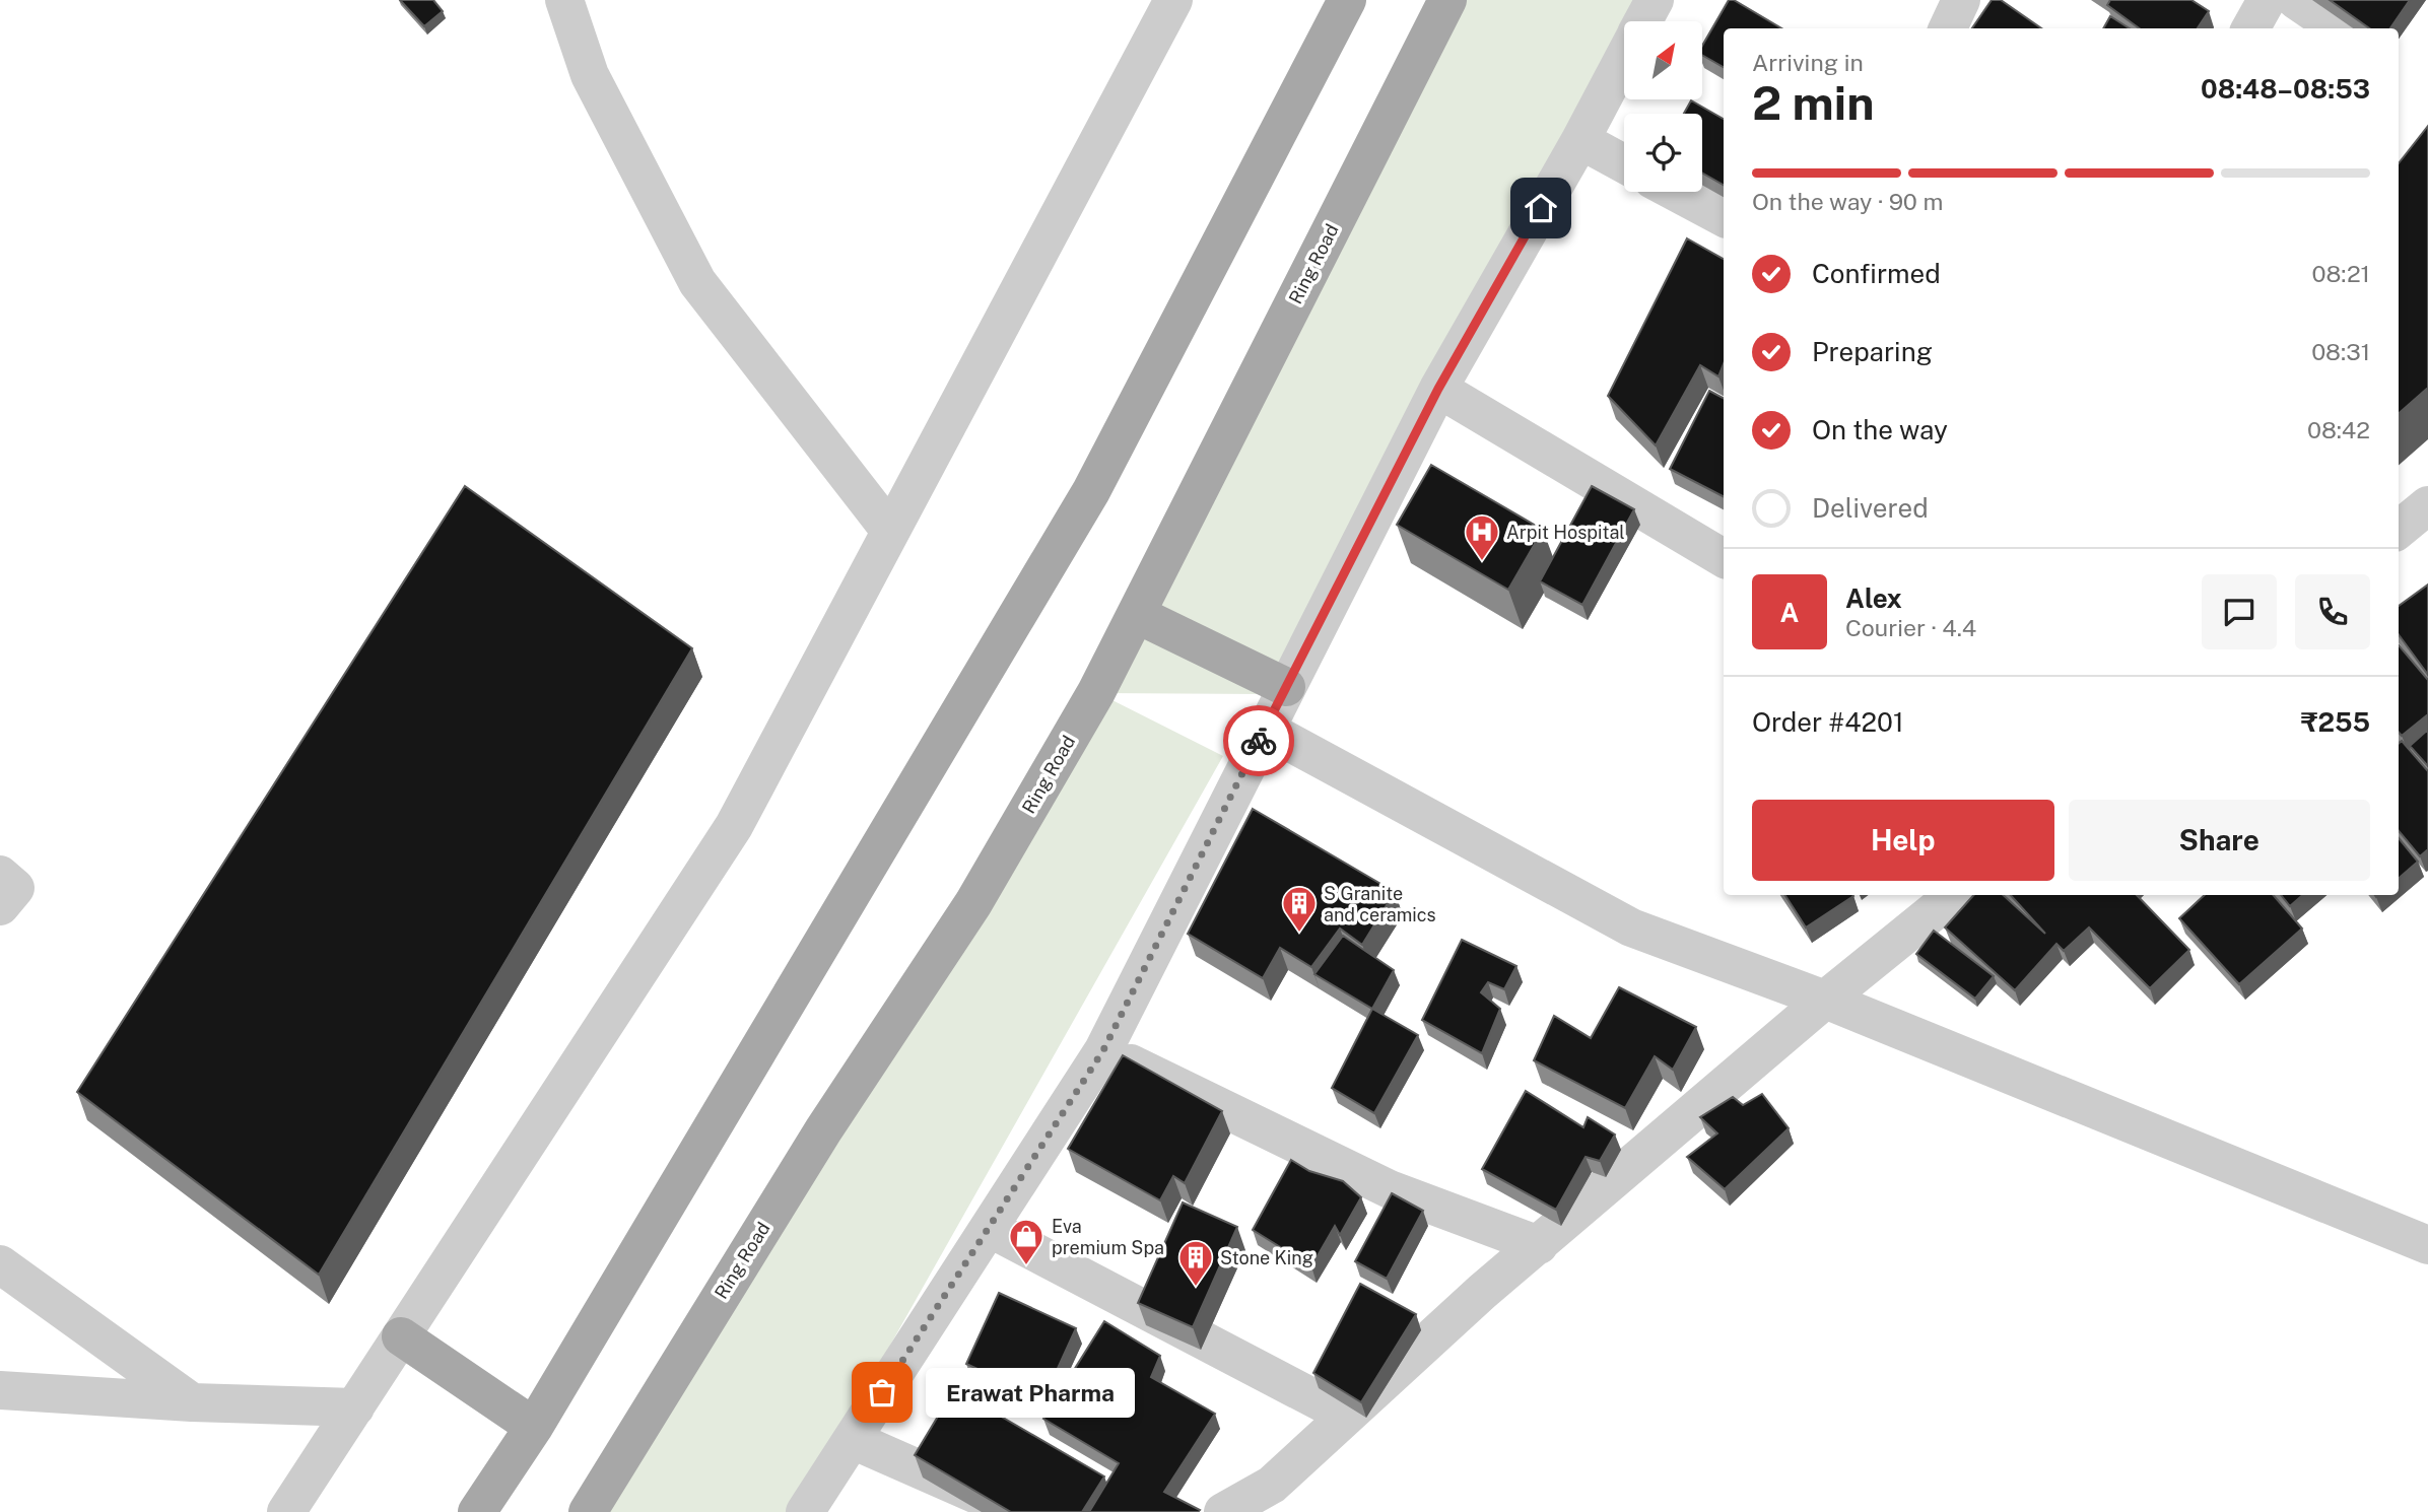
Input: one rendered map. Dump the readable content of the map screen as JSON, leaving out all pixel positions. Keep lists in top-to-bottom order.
{
  "streets": {
    "main road": ["Ring Road"]
  },
  "places": {
    "hospital": ["Arpit Hospital"],
    "building": ["S Granite and ceramics", "Stone King"],
    "shop": ["Eva premium Spa"],
    "other": ["Erawat Pharma"]
  },
  "north": "top right",
  "page": {
    "heading": ["2 min", "Arriving in", "08:48–08:53"],
    "panel": [
      "Alex",
      "Courier · 4.4",
      "Order #4201",
      "₹255"
    ],
    "bar": "On the way · 90 m",
    "list": [
      ["Confirmed", "08:21"],
      ["Preparing", "08:31"],
      ["On the way", "08:42"],
      "Delivered"
    ],
    "round": "A",
    "buttons": ["Help", "Share"],
    "bubble": "Erawat Pharma"
  }
}
